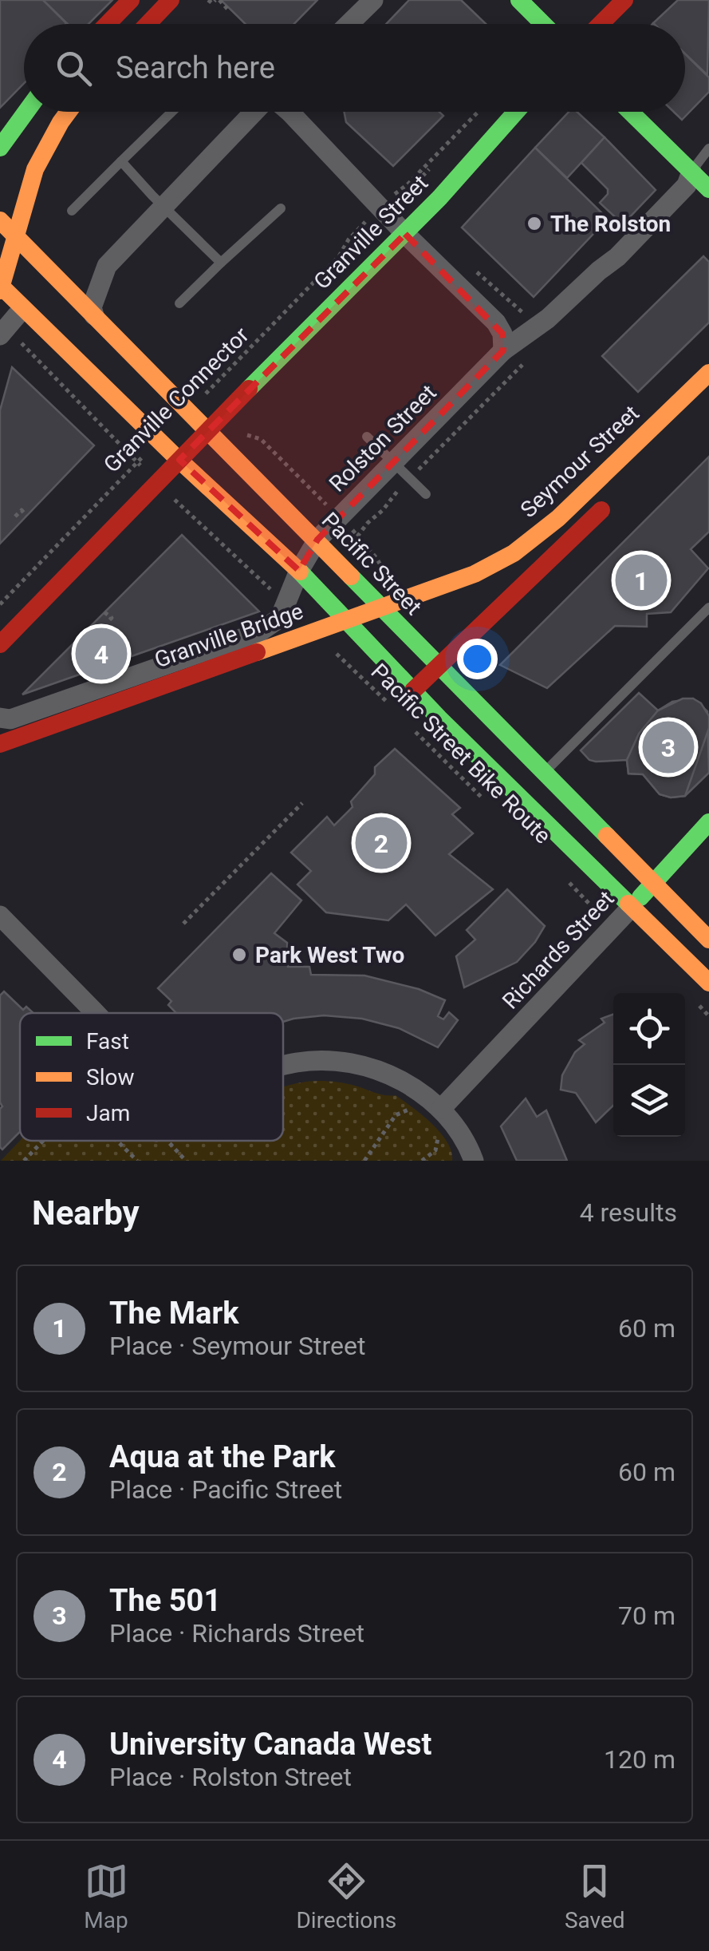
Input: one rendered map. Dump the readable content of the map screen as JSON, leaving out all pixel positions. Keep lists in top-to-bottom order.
{
  "streets": {
    "main road": [
      "Granville Street",
      "Seymour Street",
      "Pacific Street",
      "Granville Bridge",
      "Richards Street"
    ],
    "street": ["Rolston Street"],
    "path": ["Granville Connector", "Pacific Street Bike Route"]
  },
  "crossings": [
    ["Rolston Street", "Pacific Street"],
    ["Seymour Street", "Granville Bridge"],
    ["Pacific Street", "Richards Street"]
  ],
  "places": ["The Rolston", "Park West Two"],
  "legend": ["Fast", "Slow", "Jam"],
  "page": {
    "search": "Search here",
    "pins": [
      "1",
      "4",
      "3",
      "2"
    ],
    "heading": ["Nearby", "4 results"],
    "list": [
      {
        "mark": "1",
        "name": "The Mark",
        "note": "Place · Seymour Street",
        "value": "60 m"
      },
      {
        "mark": "2",
        "name": "Aqua at the Park",
        "note": "Place · Pacific Street",
        "value": "60 m"
      },
      {
        "mark": "3",
        "name": "The 501",
        "note": "Place · Richards Street",
        "value": "70 m"
      },
      {
        "mark": "4",
        "name": "University Canada West",
        "note": "Place · Rolston Street",
        "value": "120 m"
      }
    ],
    "nav": ["Map", "Directions", "Saved"]
  }
}
